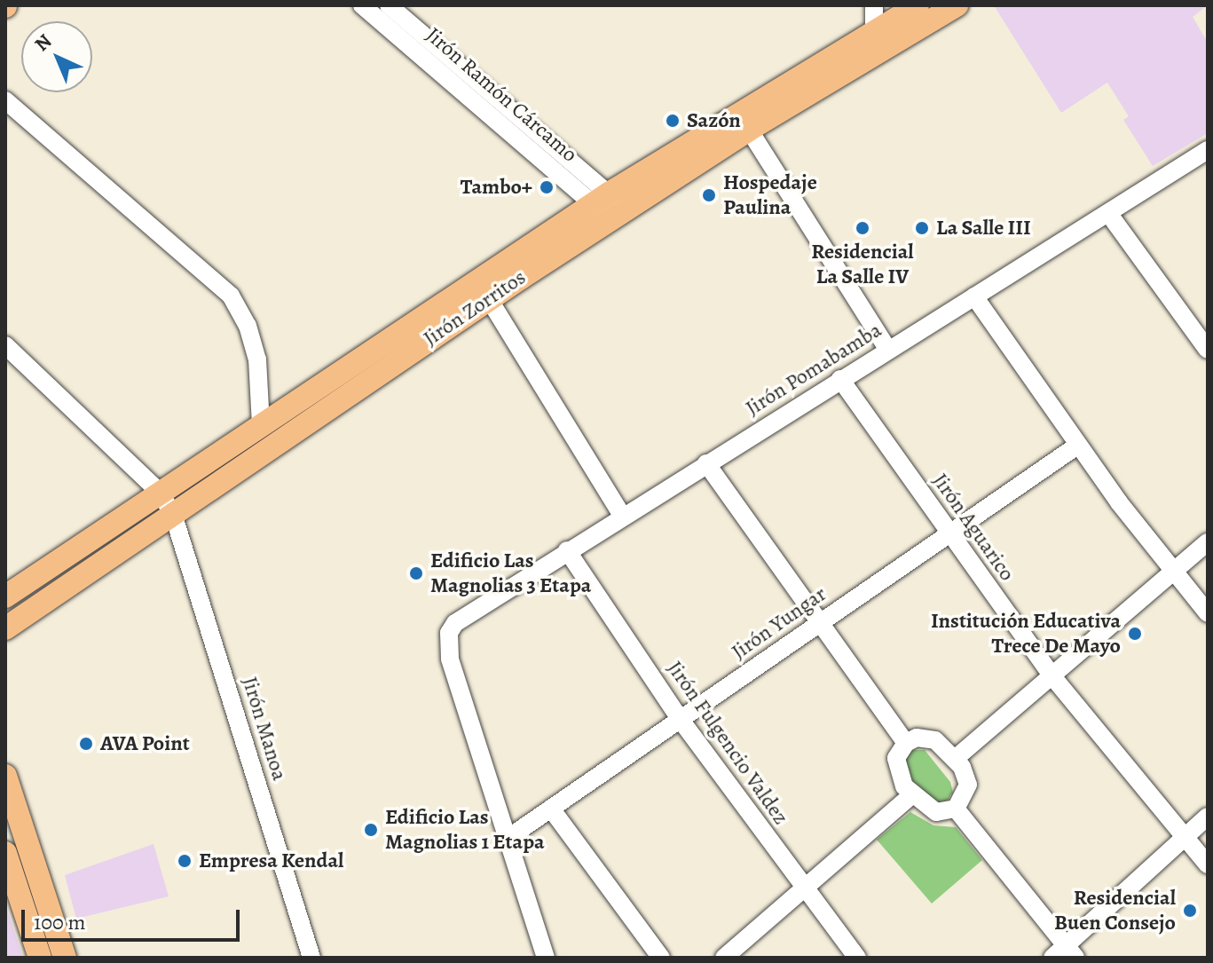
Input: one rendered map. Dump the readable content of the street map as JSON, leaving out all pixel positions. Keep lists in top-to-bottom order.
{
  "streets": {
    "main road": ["Jirón Zorritos"],
    "street": [
      "Jirón Ramón Cárcamo",
      "Jirón Pomabamba",
      "Jirón Aguarico",
      "Jirón Yungar",
      "Jirón Manoa",
      "Jirón Fulgencio Valdez"
    ]
  },
  "crossings": [
    ["Jirón Ramón Cárcamo", "Jirón Zorritos"],
    ["Jirón Zorritos", "Jirón Manoa"],
    ["Jirón Pomabamba", "Jirón Aguarico"],
    ["Jirón Pomabamba", "Jirón Yungar"],
    ["Jirón Pomabamba", "Jirón Fulgencio Valdez"],
    ["Jirón Aguarico", "Jirón Yungar"],
    ["Jirón Yungar", "Jirón Fulgencio Valdez"]
  ],
  "places": [
    "Sazón",
    "Tambo+",
    "Hospedaje Paulina",
    "Residencial La Salle IV",
    "La Salle III",
    "Edificio Las Magnolias 3 Etapa",
    "Institución Educativa Trece De Mayo",
    "AVA Point",
    "Edificio Las Magnolias 1 Etapa",
    "Empresa Kendal",
    "Residencial Buen Consejo"
  ],
  "scale_bar": "100 m",
  "north": "top left"
}
